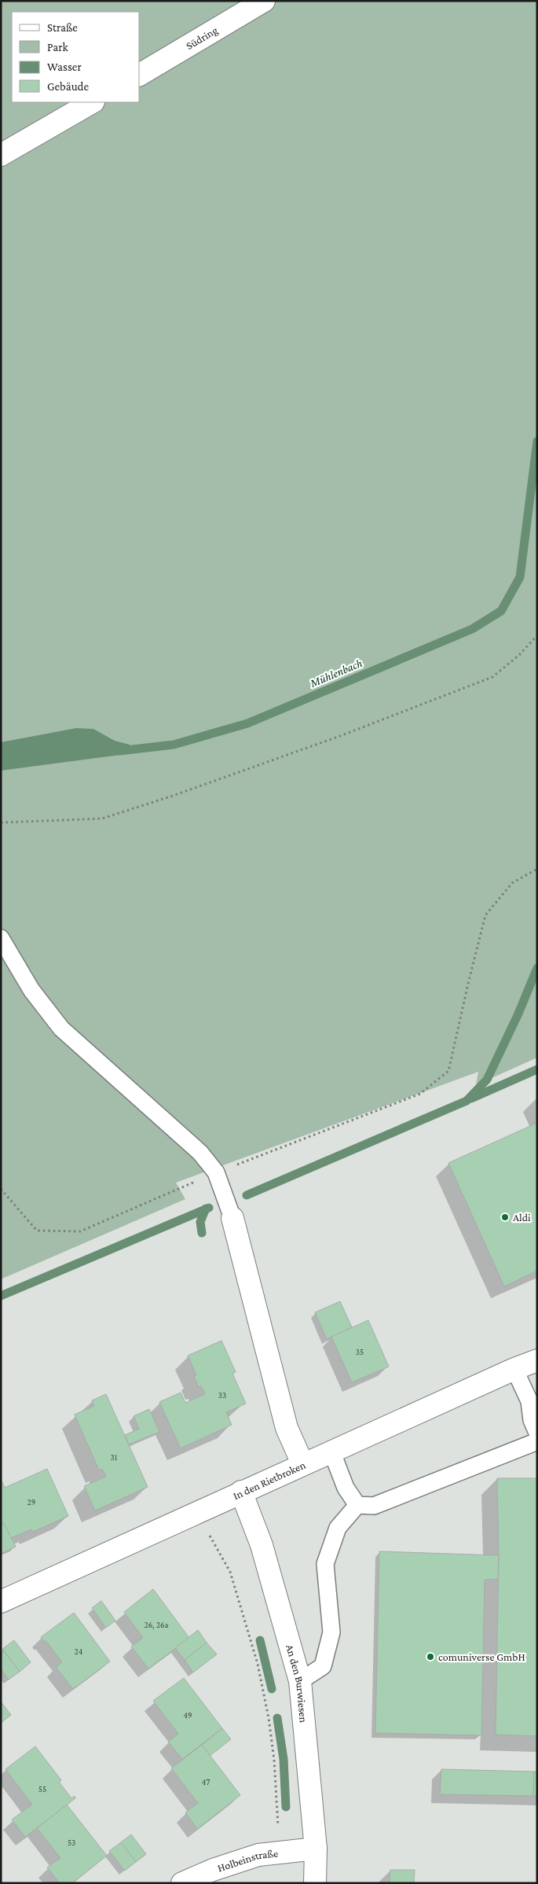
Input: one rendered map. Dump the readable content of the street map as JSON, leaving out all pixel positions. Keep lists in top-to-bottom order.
{
  "streets": {
    "street": [
      "Südring",
      "In den Rietbroken",
      "An den Burwiesen",
      "Holbeinstraße"
    ]
  },
  "crossings": [
    ["In den Rietbroken", "An den Burwiesen"],
    ["An den Burwiesen", "Holbeinstraße"]
  ],
  "water": ["Mühlenbach"],
  "places": ["Aldi", "comuniverse GmbH"],
  "house_numbers": [
    "35",
    "33",
    "31",
    "29",
    "26, 26a",
    "24",
    "49",
    "47",
    "55",
    "53"
  ],
  "legend": [
    "Straße",
    "Park",
    "Wasser",
    "Gebäude"
  ]
}
